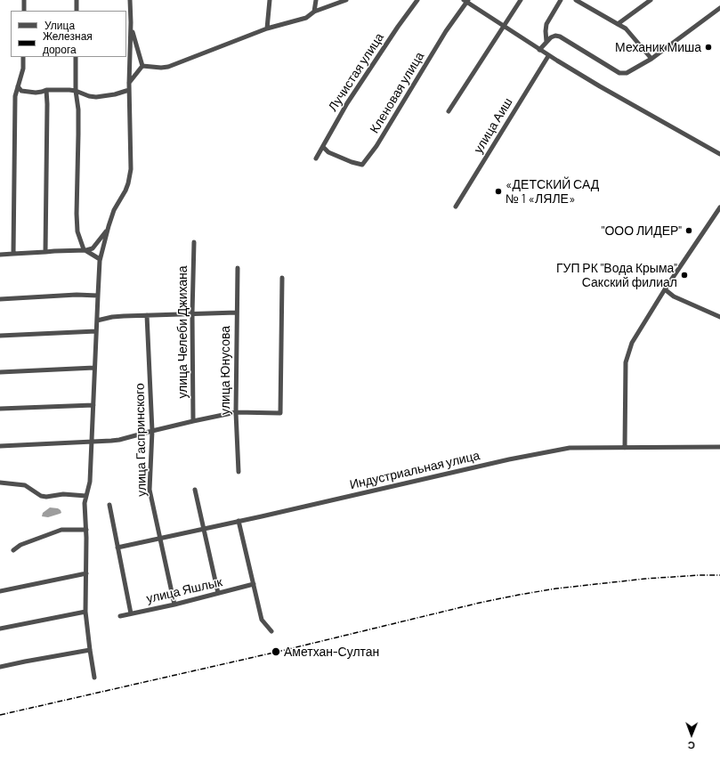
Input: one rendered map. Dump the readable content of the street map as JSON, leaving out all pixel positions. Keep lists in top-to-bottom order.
{
  "streets": {
    "street": [
      "Лучистая улица",
      "Кленовая улица",
      "улица Аиш",
      "улица Челеби Джихана",
      "улица Юнусова",
      "улица Гаспринского",
      "Индустриальная улица",
      "улица Яшлык"
    ]
  },
  "crossings": [
    ["Лучистая улица", "Кленовая улица"],
    ["улица Гаспринского", "Индустриальная улица"],
    ["улица Гаспринского", "улица Яшлык"]
  ],
  "places": [
    "Механик Миша",
    "«ДЕТСКИЙ САД № 1 «ЛЯЛЕ»",
    "\"ООО ЛИДЕР\"",
    "ГУП РК \"Вода Крыма\" Сакский филиал",
    "Аметхан-Султан"
  ],
  "legend": ["Улица", "Железная дорога"],
  "north": "bottom"
}
